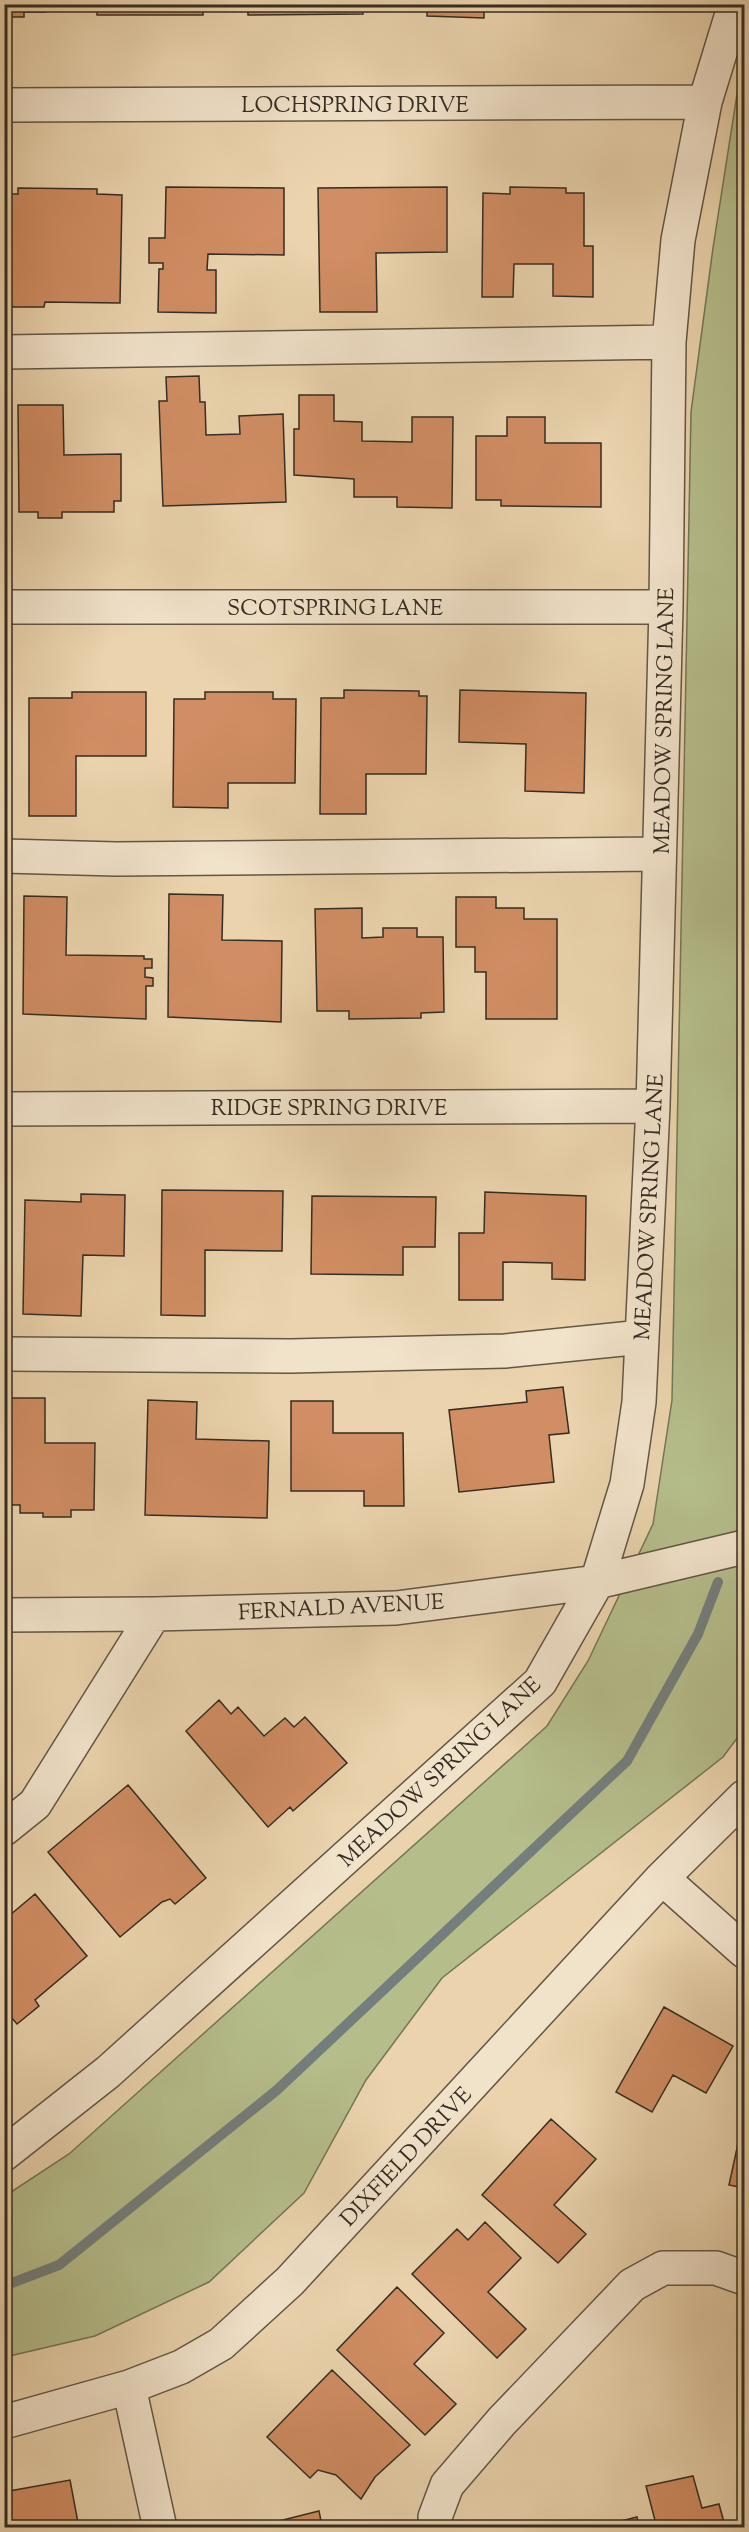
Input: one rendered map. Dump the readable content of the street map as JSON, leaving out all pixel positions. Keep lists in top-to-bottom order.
{
  "streets": {
    "street": [
      "LOCHSPRING DRIVE",
      "SCOTSPRING LANE",
      "MEADOW SPRING LANE",
      "RIDGE SPRING DRIVE",
      "FERNALD AVENUE",
      "DIXFIELD DRIVE"
    ]
  },
  "crossings": [
    ["LOCHSPRING DRIVE", "MEADOW SPRING LANE"],
    ["SCOTSPRING LANE", "MEADOW SPRING LANE"],
    ["MEADOW SPRING LANE", "RIDGE SPRING DRIVE"],
    ["MEADOW SPRING LANE", "FERNALD AVENUE"]
  ]
}
